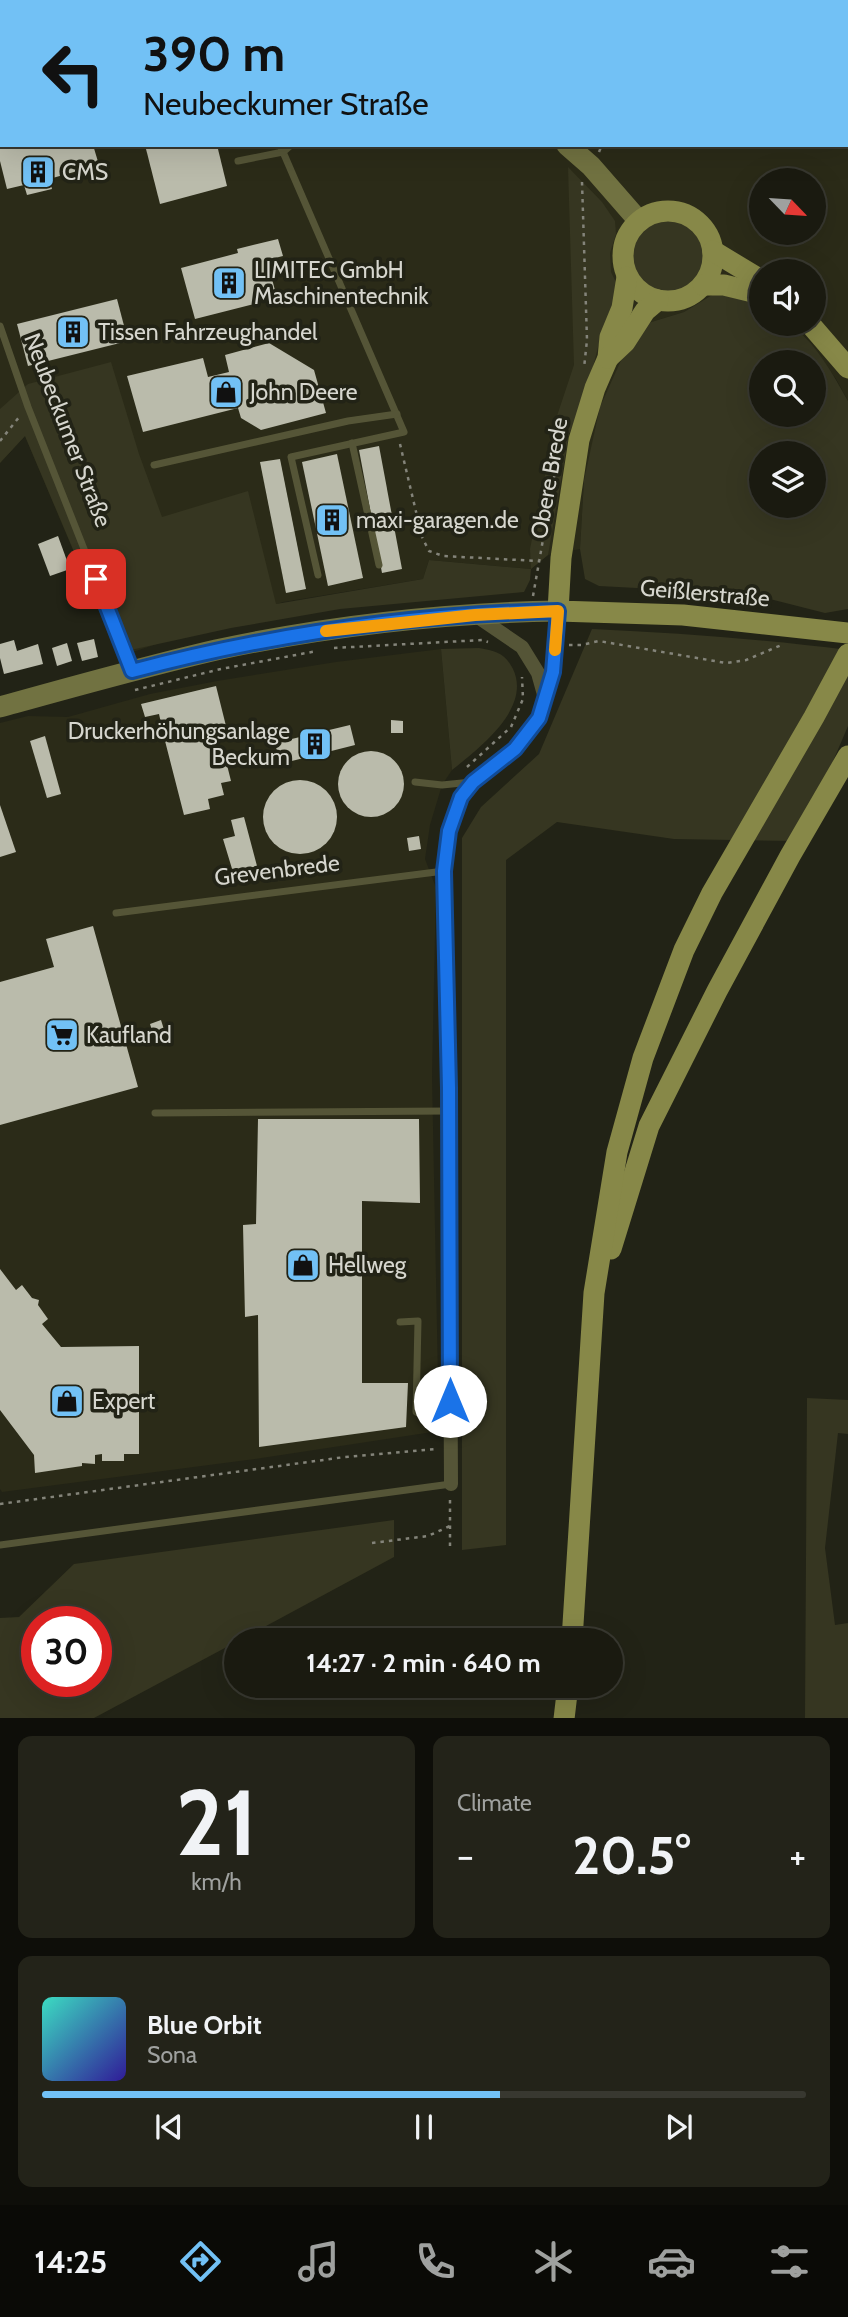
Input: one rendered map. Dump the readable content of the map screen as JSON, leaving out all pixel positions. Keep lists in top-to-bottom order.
{
  "streets": {
    "main road": ["Obere Brede", "Geißlerstraße"],
    "lane": ["Neubeckumer Straße", "Grevenbrede"]
  },
  "crossings": [
    ["Obere Brede", "Geißlerstraße"]
  ],
  "places": {
    "building": [
      "CMS",
      "LIMITEC GmbH Maschinentechnik",
      "Tissen Fahrzeughandel",
      "maxi-garagen.de",
      "Druckerhöhungsanlage Beckum"
    ],
    "shop": ["John Deere", "Hellweg", "Expert"],
    "supermarket": ["Kaufland"]
  },
  "north": "bottom right",
  "page": {
    "turn": ["390 m", "Neubeckumer Straße"],
    "limit": "30",
    "trip": "14:27 · 2 min · 640 m",
    "tile": [
      ["21", "km/h"],
      "Climate"
    ],
    "heat": ["−", "20.5°", "+"],
    "song": ["Blue Orbit", "Sona"],
    "tabs": "14:25"
  }
}
